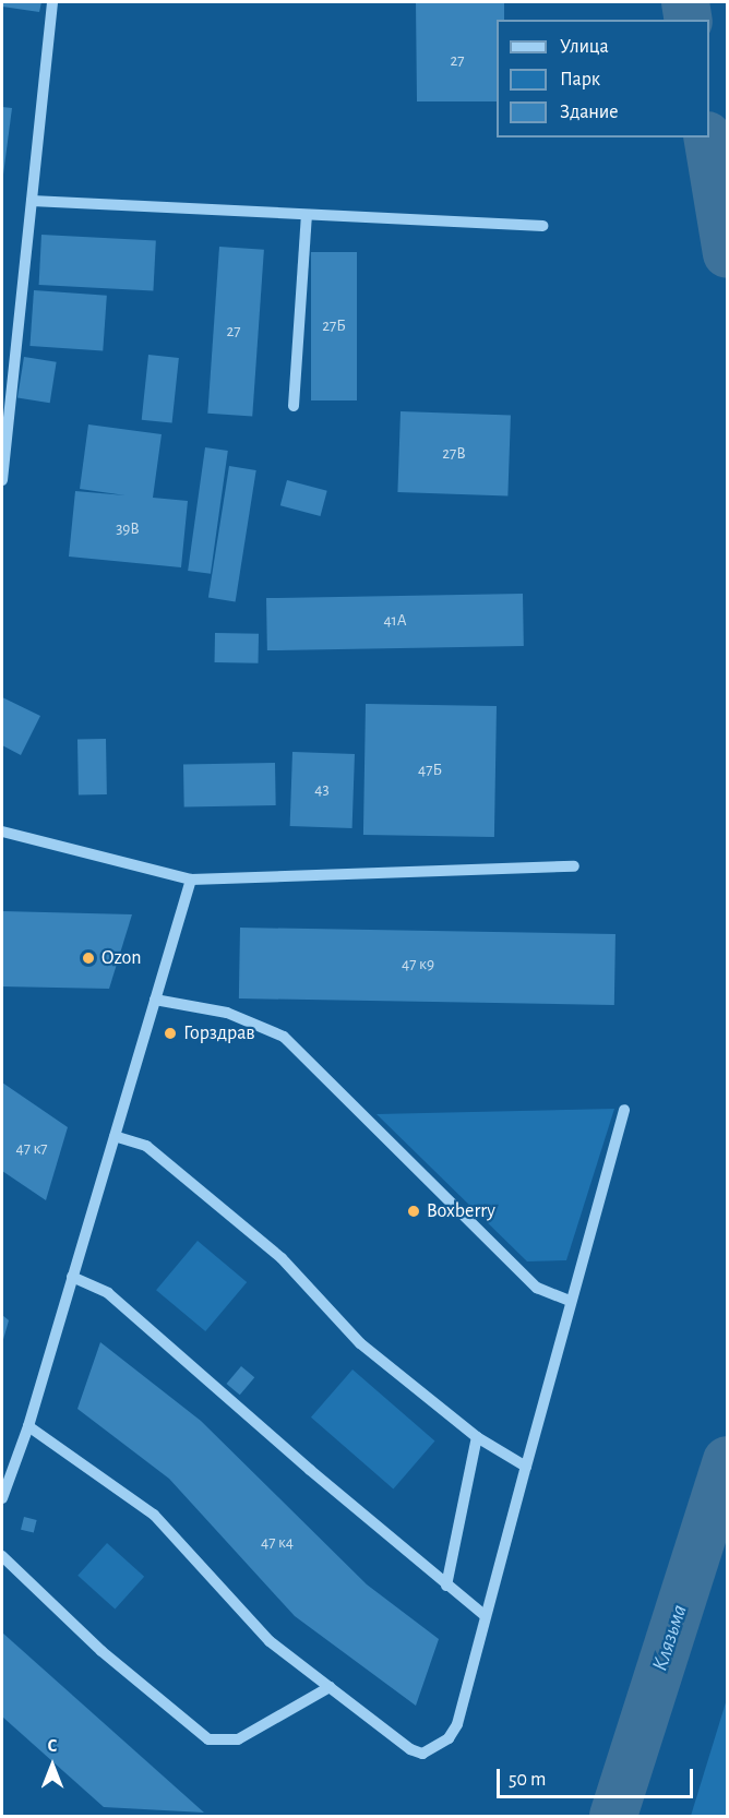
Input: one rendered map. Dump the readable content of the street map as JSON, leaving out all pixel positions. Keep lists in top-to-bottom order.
{
  "water": ["Клязьма"],
  "places": ["Ozon", "Горздрав", "Boxberry"],
  "house_numbers": [
    "27",
    "27Б",
    "27",
    "27В",
    "39В",
    "41А",
    "47Б",
    "43",
    "47 к9",
    "47 к7",
    "47 к4"
  ],
  "legend": ["Улица", "Парк", "Здание"],
  "scale_bar": "50 m",
  "north": "top"
}
